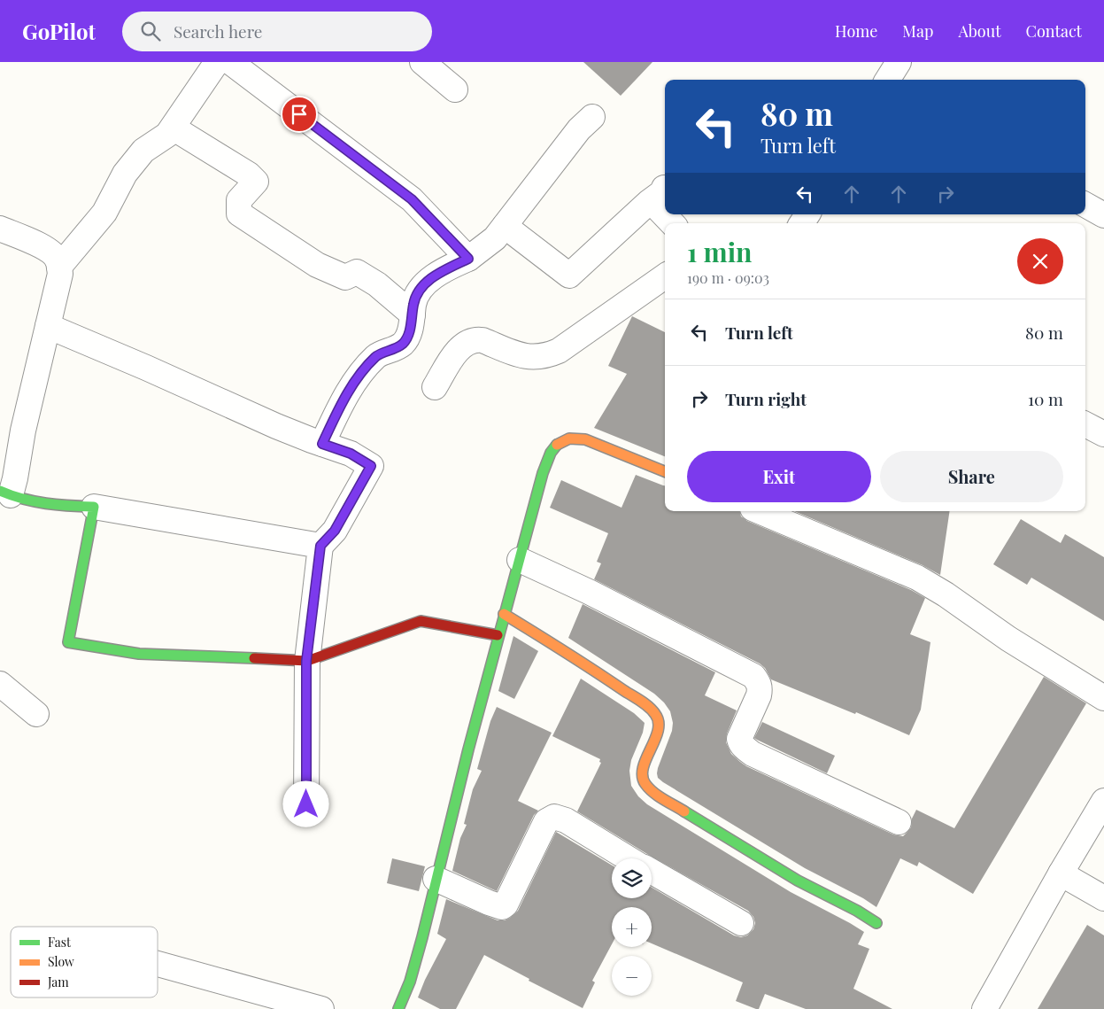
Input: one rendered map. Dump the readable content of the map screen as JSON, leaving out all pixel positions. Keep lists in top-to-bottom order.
{
  "legend": ["Fast", "Slow", "Jam"],
  "page": {
    "header": "GoPilot",
    "search": "Search here",
    "nav": [
      "Home",
      "Map",
      "About",
      "Contact"
    ],
    "turn": ["80 m", "Turn left"],
    "heading": ["1 min", "190 m · 09:03"],
    "list": [
      {
        "name": "Turn left",
        "value": "80 m"
      },
      {
        "name": "Turn right",
        "value": "10 m"
      }
    ],
    "buttons": ["Exit", "Share"],
    "map_buttons": ["+", "−"]
  }
}
